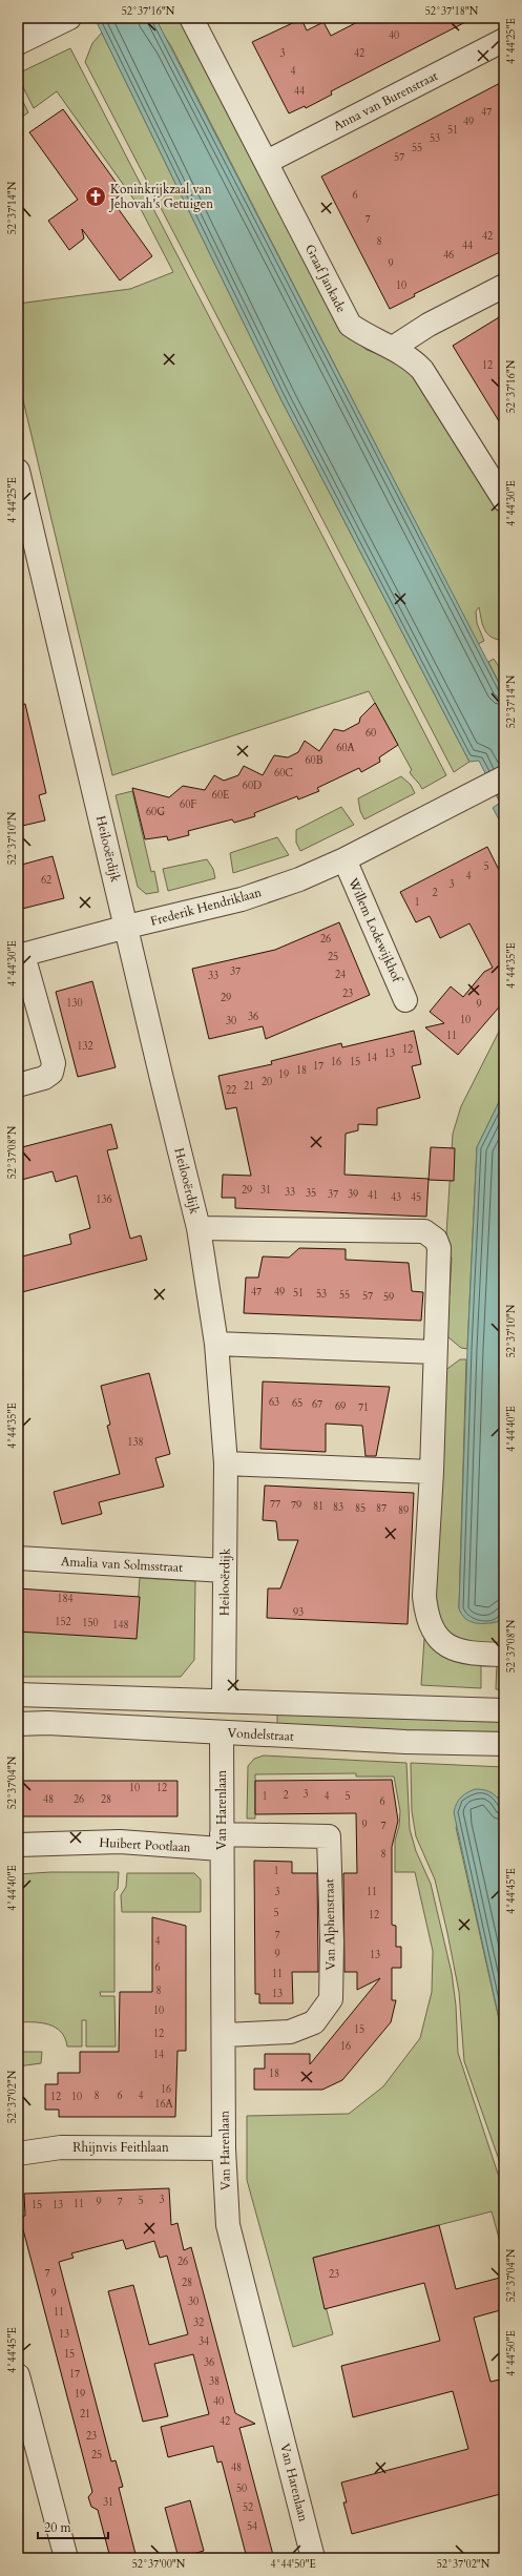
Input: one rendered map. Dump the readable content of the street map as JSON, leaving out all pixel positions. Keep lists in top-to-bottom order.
{
  "streets": {
    "street": [
      "Anna van Burenstraat",
      "Graaf Jankade",
      "Heilooërdijk",
      "Frederik Hendriklaan",
      "Willem Lodewijkhof",
      "Amalia van Solmsstraat",
      "Vondelstraat",
      "Van Harenlaan",
      "Huibert Pootlaan",
      "Van Alphenstraat",
      "Rhijnvis Feithlaan"
    ]
  },
  "crossings": [
    ["Anna van Burenstraat", "Graaf Jankade"],
    ["Heilooërdijk", "Frederik Hendriklaan"],
    ["Heilooërdijk", "Amalia van Solmsstraat"],
    ["Heilooërdijk", "Vondelstraat"],
    ["Heilooërdijk", "Van Harenlaan"],
    ["Frederik Hendriklaan", "Willem Lodewijkhof"],
    ["Vondelstraat", "Van Harenlaan"],
    ["Van Harenlaan", "Huibert Pootlaan"],
    ["Van Harenlaan", "Van Alphenstraat"],
    ["Van Harenlaan", "Rhijnvis Feithlaan"],
    ["Huibert Pootlaan", "Van Alphenstraat"]
  ],
  "places": {
    "church": ["Koninkrijkzaal van Jehovah's Getuigen"]
  },
  "house_numbers": [
    "40",
    "3",
    "42",
    "4",
    "44",
    "47",
    "49",
    "51",
    "53",
    "55",
    "57",
    "6",
    "7",
    "42",
    "8",
    "44",
    "46",
    "9",
    "10",
    "12",
    "60",
    "60A",
    "60B",
    "60C",
    "60D",
    "60E",
    "60F",
    "60G",
    "5",
    "4",
    "62",
    "3",
    "2",
    "1",
    "26",
    "25",
    "37",
    "24",
    "33",
    "23",
    "29",
    "130",
    "9",
    "36",
    "10",
    "30",
    "11",
    "132",
    "12",
    "13",
    "14",
    "16",
    "15",
    "17",
    "18",
    "19",
    "20",
    "21",
    "22",
    "29",
    "31",
    "33",
    "35",
    "37",
    "39",
    "41",
    "43",
    "45",
    "136",
    "47",
    "49",
    "51",
    "53",
    "55",
    "57",
    "59",
    "63",
    "65",
    "67",
    "69",
    "71",
    "138",
    "77",
    "79",
    "81",
    "83",
    "85",
    "87",
    "89",
    "184",
    "93",
    "152",
    "150",
    "148",
    "10",
    "12",
    "3",
    "2",
    "1",
    "4",
    "5",
    "48",
    "26",
    "28",
    "6",
    "9",
    "7",
    "8",
    "1",
    "3",
    "11",
    "5",
    "12",
    "7",
    "4",
    "9",
    "13",
    "6",
    "11",
    "8",
    "13",
    "10",
    "15",
    "12",
    "16",
    "14",
    "18",
    "16",
    "8",
    "6",
    "4",
    "12",
    "10",
    "16A",
    "3",
    "5",
    "9",
    "7",
    "11",
    "15",
    "13",
    "26",
    "7",
    "23",
    "28",
    "9",
    "30",
    "11",
    "32",
    "13",
    "34",
    "15",
    "36",
    "17",
    "38",
    "19",
    "40",
    "21",
    "42",
    "23",
    "25",
    "48",
    "50",
    "31",
    "52",
    "54"
  ],
  "scale_bar": "20 m",
  "coordinates": [
    "52°37'16\"N",
    "52°37'18\"N",
    "4°44'25\"E",
    "52°37'14\"N",
    "4°44'30\"E",
    "52°37'10\"N",
    "4°44'35\"E",
    "52°37'08\"N",
    "4°44'40\"E",
    "52°37'04\"N",
    "4°44'45\"E",
    "52°37'02\"N",
    "4°44'50\"E",
    "52°37'00\"N"
  ]
}
